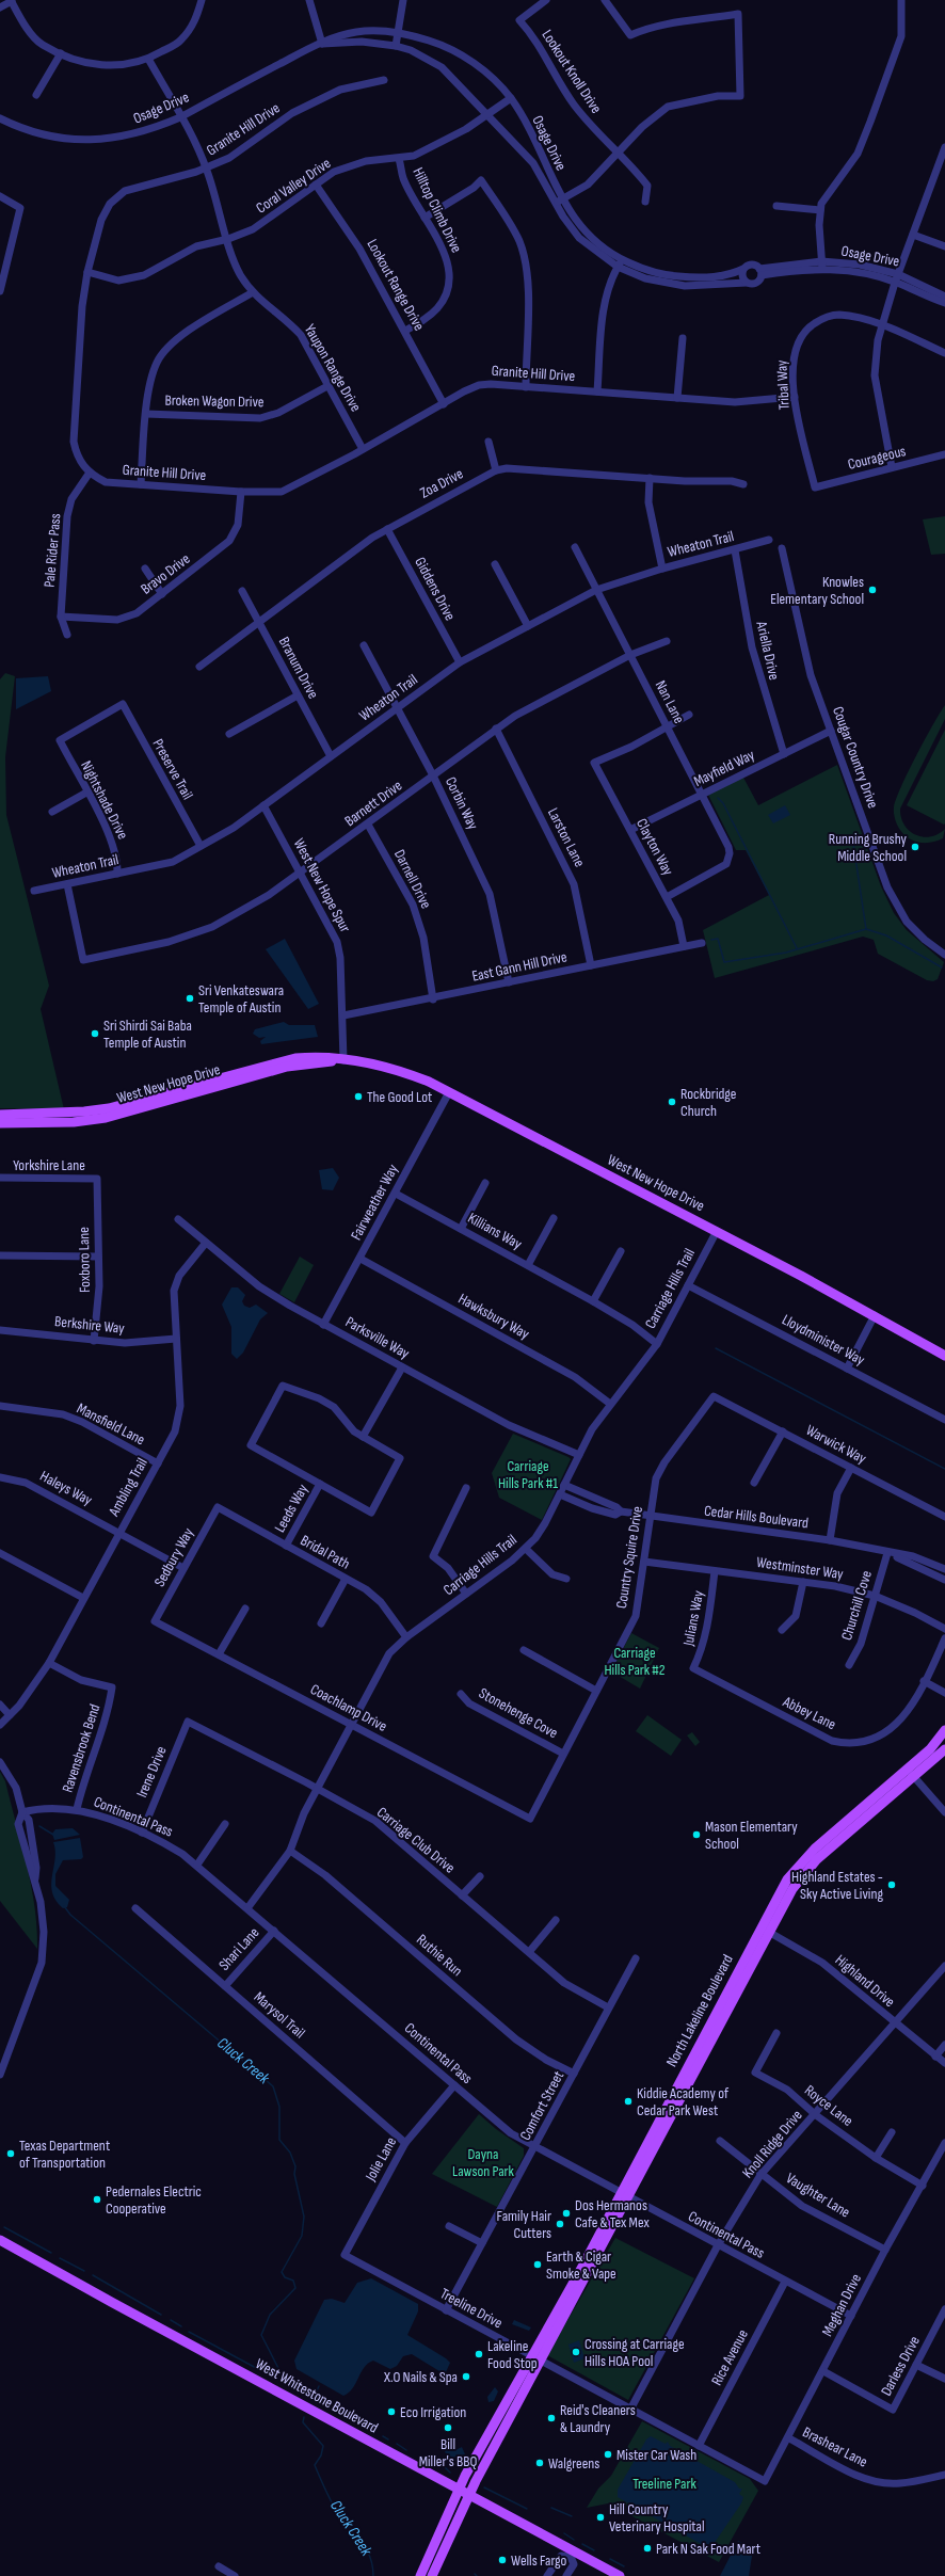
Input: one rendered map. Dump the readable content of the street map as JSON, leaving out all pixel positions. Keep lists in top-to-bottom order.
{
  "streets": {
    "main road": ["West New Hope Drive", "North Lakeline Boulevard", "West Whitestone Boulevard"],
    "street": [
      "Lookout Knoll Drive",
      "Osage Drive",
      "Granite Hill Drive",
      "Coral Valley Drive",
      "Hilltop Climb Drive",
      "Lookout Range Drive",
      "Yaupon Range Drive",
      "Tribal Way",
      "Broken Wagon Drive",
      "Courageous",
      "Zoa Drive",
      "Wheaton Trail",
      "Pale Rider Pass",
      "Bravo Drive",
      "Giddens Drive",
      "Ariella Drive",
      "Branum Drive",
      "Nan Lane",
      "Cougar Country Drive",
      "Mayfield Way",
      "Preserve Trail",
      "Nightshade Drive",
      "Barnett Drive",
      "Corbin Way",
      "Larston Lane",
      "Clayton Way",
      "Darnell Drive",
      "West New Hope Spur",
      "East Gann Hill Drive",
      "Yorkshire Lane",
      "Fairweather Way",
      "Killians Way",
      "Foxboro Lane",
      "Carriage Hills Trail",
      "Hawksbury Way",
      "Berkshire Way",
      "Parksville Way",
      "Lloydminister Way",
      "Mansfield Lane",
      "Warwick Way",
      "Ambling Trail",
      "Haleys Way",
      "Leeds Way",
      "Cedar Hills Boulevard",
      "Bridal Path",
      "Sedbury Way",
      "Country Squire Drive",
      "Westminster Way",
      "Churchill Cove",
      "Julians Way",
      "Coachlamp Drive",
      "Stonehenge Cove",
      "Abbey Lane",
      "Ravensbrook Bend",
      "Irene Drive",
      "Continental Pass",
      "Carriage Club Drive",
      "Shari Lane",
      "Ruthie Run",
      "Highland Drive",
      "Marysol Trail",
      "Comfort Street",
      "Royce Lane",
      "Knoll Ridge Drive",
      "Jolie Lane",
      "Vaughter Lane",
      "Meghan Drive",
      "Treeline Drive",
      "Rice Avenue",
      "Darless Drive",
      "Brashear Lane"
    ]
  },
  "crossings": [
    ["Osage Drive", "Coral Valley Drive"],
    ["Osage Drive", "Yaupon Range Drive"],
    ["Granite Hill Drive", "Coral Valley Drive"],
    ["Granite Hill Drive", "Lookout Range Drive"],
    ["Granite Hill Drive", "Yaupon Range Drive"],
    ["Granite Hill Drive", "Tribal Way"],
    ["Granite Hill Drive", "Pale Rider Pass"],
    ["Granite Hill Drive", "Bravo Drive"],
    ["Coral Valley Drive", "Hilltop Climb Drive"],
    ["Coral Valley Drive", "Lookout Range Drive"],
    ["Coral Valley Drive", "Yaupon Range Drive"],
    ["Hilltop Climb Drive", "Lookout Range Drive"],
    ["Yaupon Range Drive", "Broken Wagon Drive"],
    ["Tribal Way", "Courageous"],
    ["Zoa Drive", "Giddens Drive"],
    ["Zoa Drive", "Branum Drive"],
    ["Wheaton Trail", "Giddens Drive"],
    ["Wheaton Trail", "Ariella Drive"],
    ["Wheaton Trail", "Branum Drive"],
    ["Wheaton Trail", "Nan Lane"],
    ["Wheaton Trail", "Preserve Trail"],
    ["Wheaton Trail", "Nightshade Drive"],
    ["Wheaton Trail", "Barnett Drive"],
    ["Wheaton Trail", "Corbin Way"],
    ["Wheaton Trail", "West New Hope Spur"],
    ["Pale Rider Pass", "Bravo Drive"],
    ["Ariella Drive", "Mayfield Way"],
    ["Nan Lane", "Mayfield Way"],
    ["Nan Lane", "Barnett Drive"],
    ["Nan Lane", "Clayton Way"],
    ["Cougar Country Drive", "Mayfield Way"],
    ["Mayfield Way", "Clayton Way"],
    ["Preserve Trail", "Nightshade Drive"],
    ["Barnett Drive", "Corbin Way"],
    ["Barnett Drive", "Larston Lane"],
    ["Barnett Drive", "Darnell Drive"],
    ["Barnett Drive", "West New Hope Spur"],
    ["Corbin Way", "East Gann Hill Drive"],
    ["Larston Lane", "East Gann Hill Drive"],
    ["Clayton Way", "East Gann Hill Drive"],
    ["Darnell Drive", "East Gann Hill Drive"],
    ["West New Hope Spur", "East Gann Hill Drive"],
    ["West New Hope Spur", "West New Hope Drive"],
    ["West New Hope Drive", "Fairweather Way"],
    ["West New Hope Drive", "Carriage Hills Trail"],
    ["Yorkshire Lane", "Foxboro Lane"],
    ["Fairweather Way", "Killians Way"],
    ["Fairweather Way", "Hawksbury Way"],
    ["Fairweather Way", "Parksville Way"],
    ["Killians Way", "Carriage Hills Trail"],
    ["Foxboro Lane", "Berkshire Way"],
    ["Carriage Hills Trail", "Hawksbury Way"],
    ["Carriage Hills Trail", "Parksville Way"],
    ["Carriage Hills Trail", "Lloydminister Way"],
    ["Carriage Hills Trail", "Cedar Hills Boulevard"],
    ["Carriage Hills Trail", "Bridal Path"],
    ["Carriage Hills Trail", "Coachlamp Drive"],
    ["Carriage Hills Trail", "Continental Pass"],
    ["Carriage Hills Trail", "Carriage Club Drive"],
    ["Carriage Hills Trail", "Ruthie Run"],
    ["Berkshire Way", "Ambling Trail"],
    ["Parksville Way", "Ambling Trail"],
    ["Mansfield Lane", "Ambling Trail"],
    ["Warwick Way", "Country Squire Drive"],
    ["Ambling Trail", "Haleys Way"],
    ["Ambling Trail", "Ravensbrook Bend"],
    ["Haleys Way", "Sedbury Way"],
    ["Leeds Way", "Bridal Path"],
    ["Cedar Hills Boulevard", "Country Squire Drive"],
    ["Cedar Hills Boulevard", "Churchill Cove"],
    ["Bridal Path", "Sedbury Way"],
    ["Sedbury Way", "Coachlamp Drive"],
    ["Country Squire Drive", "Westminster Way"],
    ["Country Squire Drive", "Coachlamp Drive"],
    ["Country Squire Drive", "Stonehenge Cove"],
    ["Westminster Way", "Churchill Cove"],
    ["Westminster Way", "Julians Way"],
    ["Julians Way", "Abbey Lane"],
    ["Ravensbrook Bend", "Continental Pass"],
    ["Irene Drive", "Continental Pass"],
    ["Irene Drive", "Carriage Club Drive"],
    ["Continental Pass", "Shari Lane"],
    ["Continental Pass", "North Lakeline Boulevard"],
    ["Continental Pass", "Comfort Street"],
    ["Continental Pass", "Knoll Ridge Drive"],
    ["Continental Pass", "Jolie Lane"],
    ["Continental Pass", "Meghan Drive"],
    ["Continental Pass", "Rice Avenue"],
    ["Carriage Club Drive", "Comfort Street"],
    ["Shari Lane", "Marysol Trail"],
    ["Ruthie Run", "Comfort Street"],
    ["Highland Drive", "North Lakeline Boulevard"],
    ["Highland Drive", "Knoll Ridge Drive"],
    ["North Lakeline Boulevard", "Treeline Drive"],
    ["North Lakeline Boulevard", "West Whitestone Boulevard"],
    ["Marysol Trail", "Jolie Lane"],
    ["Comfort Street", "Treeline Drive"],
    ["Royce Lane", "Knoll Ridge Drive"],
    ["Royce Lane", "Meghan Drive"],
    ["Knoll Ridge Drive", "Vaughter Lane"],
    ["Knoll Ridge Drive", "Treeline Drive"],
    ["Jolie Lane", "Treeline Drive"],
    ["Vaughter Lane", "Meghan Drive"],
    ["Meghan Drive", "Treeline Drive"],
    ["Meghan Drive", "Darless Drive"],
    ["Meghan Drive", "Brashear Lane"],
    ["Treeline Drive", "Rice Avenue"]
  ],
  "water": ["Cluck Creek"],
  "parks": [
    "Carriage Hills Park #1",
    "Carriage Hills Park #2",
    "Dayna Lawson Park",
    "Treeline Park"
  ],
  "places": [
    "Knowles Elementary School",
    "Running Brushy Middle School",
    "Sri Venkateswara Temple of Austin",
    "Sri Shirdi Sai Baba Temple of Austin",
    "The Good Lot",
    "Rockbridge Church",
    "Mason Elementary School",
    "Highland Estates - Sky Active Living",
    "Kiddie Academy of Cedar Park West",
    "Texas Department of Transportation",
    "Pedernales Electric Cooperative",
    "Dos Hermanos Cafe & Tex Mex",
    "Family Hair Cutters",
    "Earth & Cigar Smoke & Vape",
    "Crossing at Carriage Hills HOA Pool",
    "Lakeline Food Stop",
    "X.O Nails & Spa",
    "Eco Irrigation",
    "Reid's Cleaners & Laundry",
    "Bill Miller's BBQ",
    "Mister Car Wash",
    "Walgreens",
    "Hill Country Veterinary Hospital",
    "Park N Sak Food Mart",
    "Wells Fargo"
  ]
}
